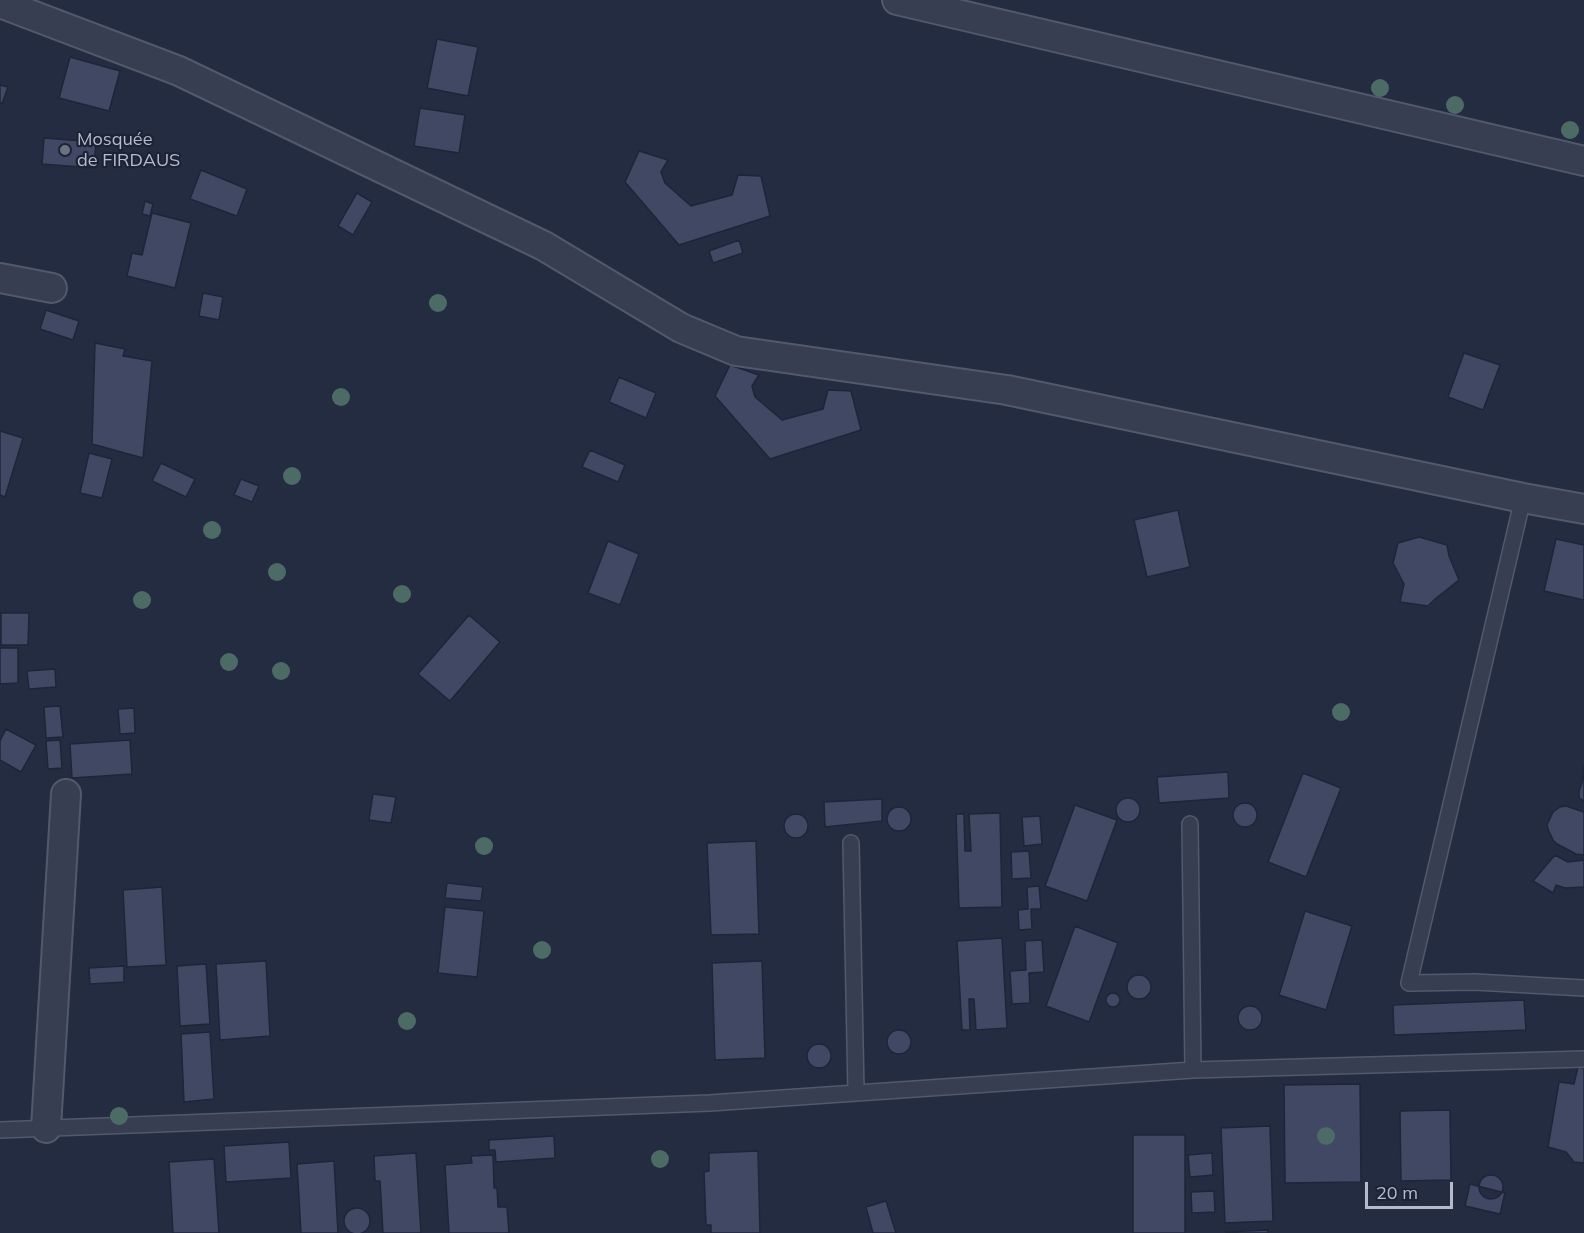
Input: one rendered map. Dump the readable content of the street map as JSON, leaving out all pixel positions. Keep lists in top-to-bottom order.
{
  "places": ["Mosquée de FIRDAUS"],
  "scale_bar": "20 m"
}
